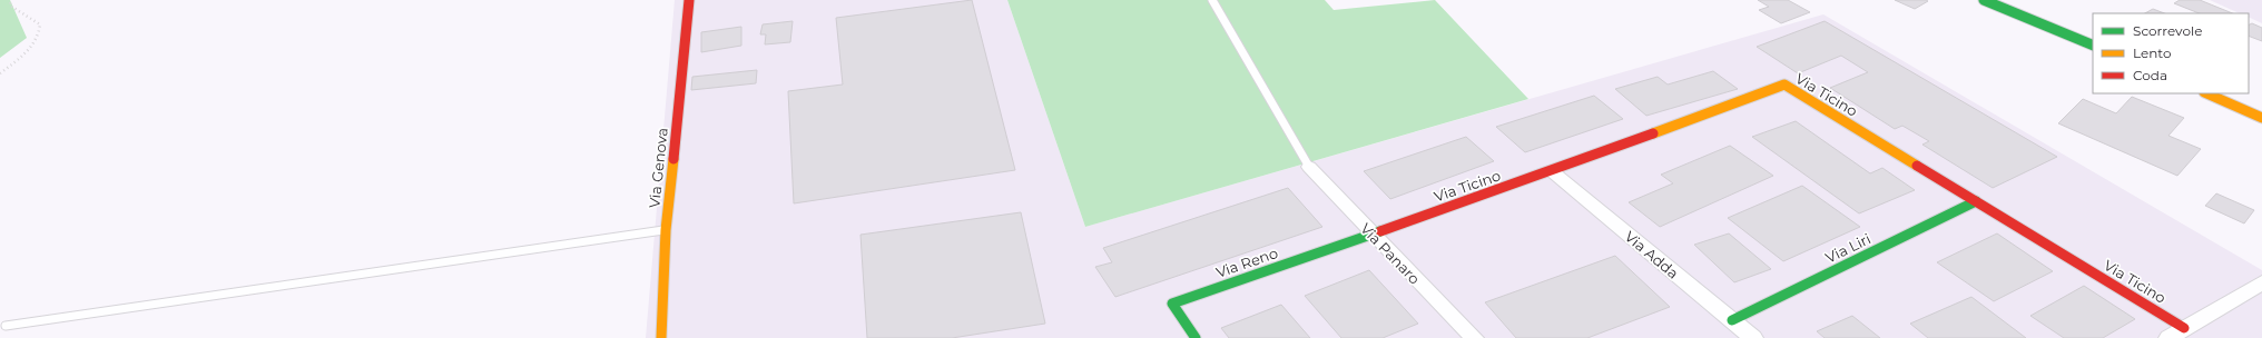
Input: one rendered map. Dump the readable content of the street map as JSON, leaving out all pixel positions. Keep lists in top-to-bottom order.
{
  "streets": {
    "street": [
      "Via Ticino",
      "Via Genova",
      "Via Liri",
      "Via Panaro",
      "Via Adda",
      "Via Reno"
    ]
  },
  "crossings": [
    ["Via Ticino", "Via Liri"],
    ["Via Ticino", "Via Panaro"],
    ["Via Ticino", "Via Adda"],
    ["Via Ticino", "Via Reno"],
    ["Via Liri", "Via Adda"],
    ["Via Panaro", "Via Reno"]
  ],
  "legend": ["Scorrevole", "Lento", "Coda"]
}
